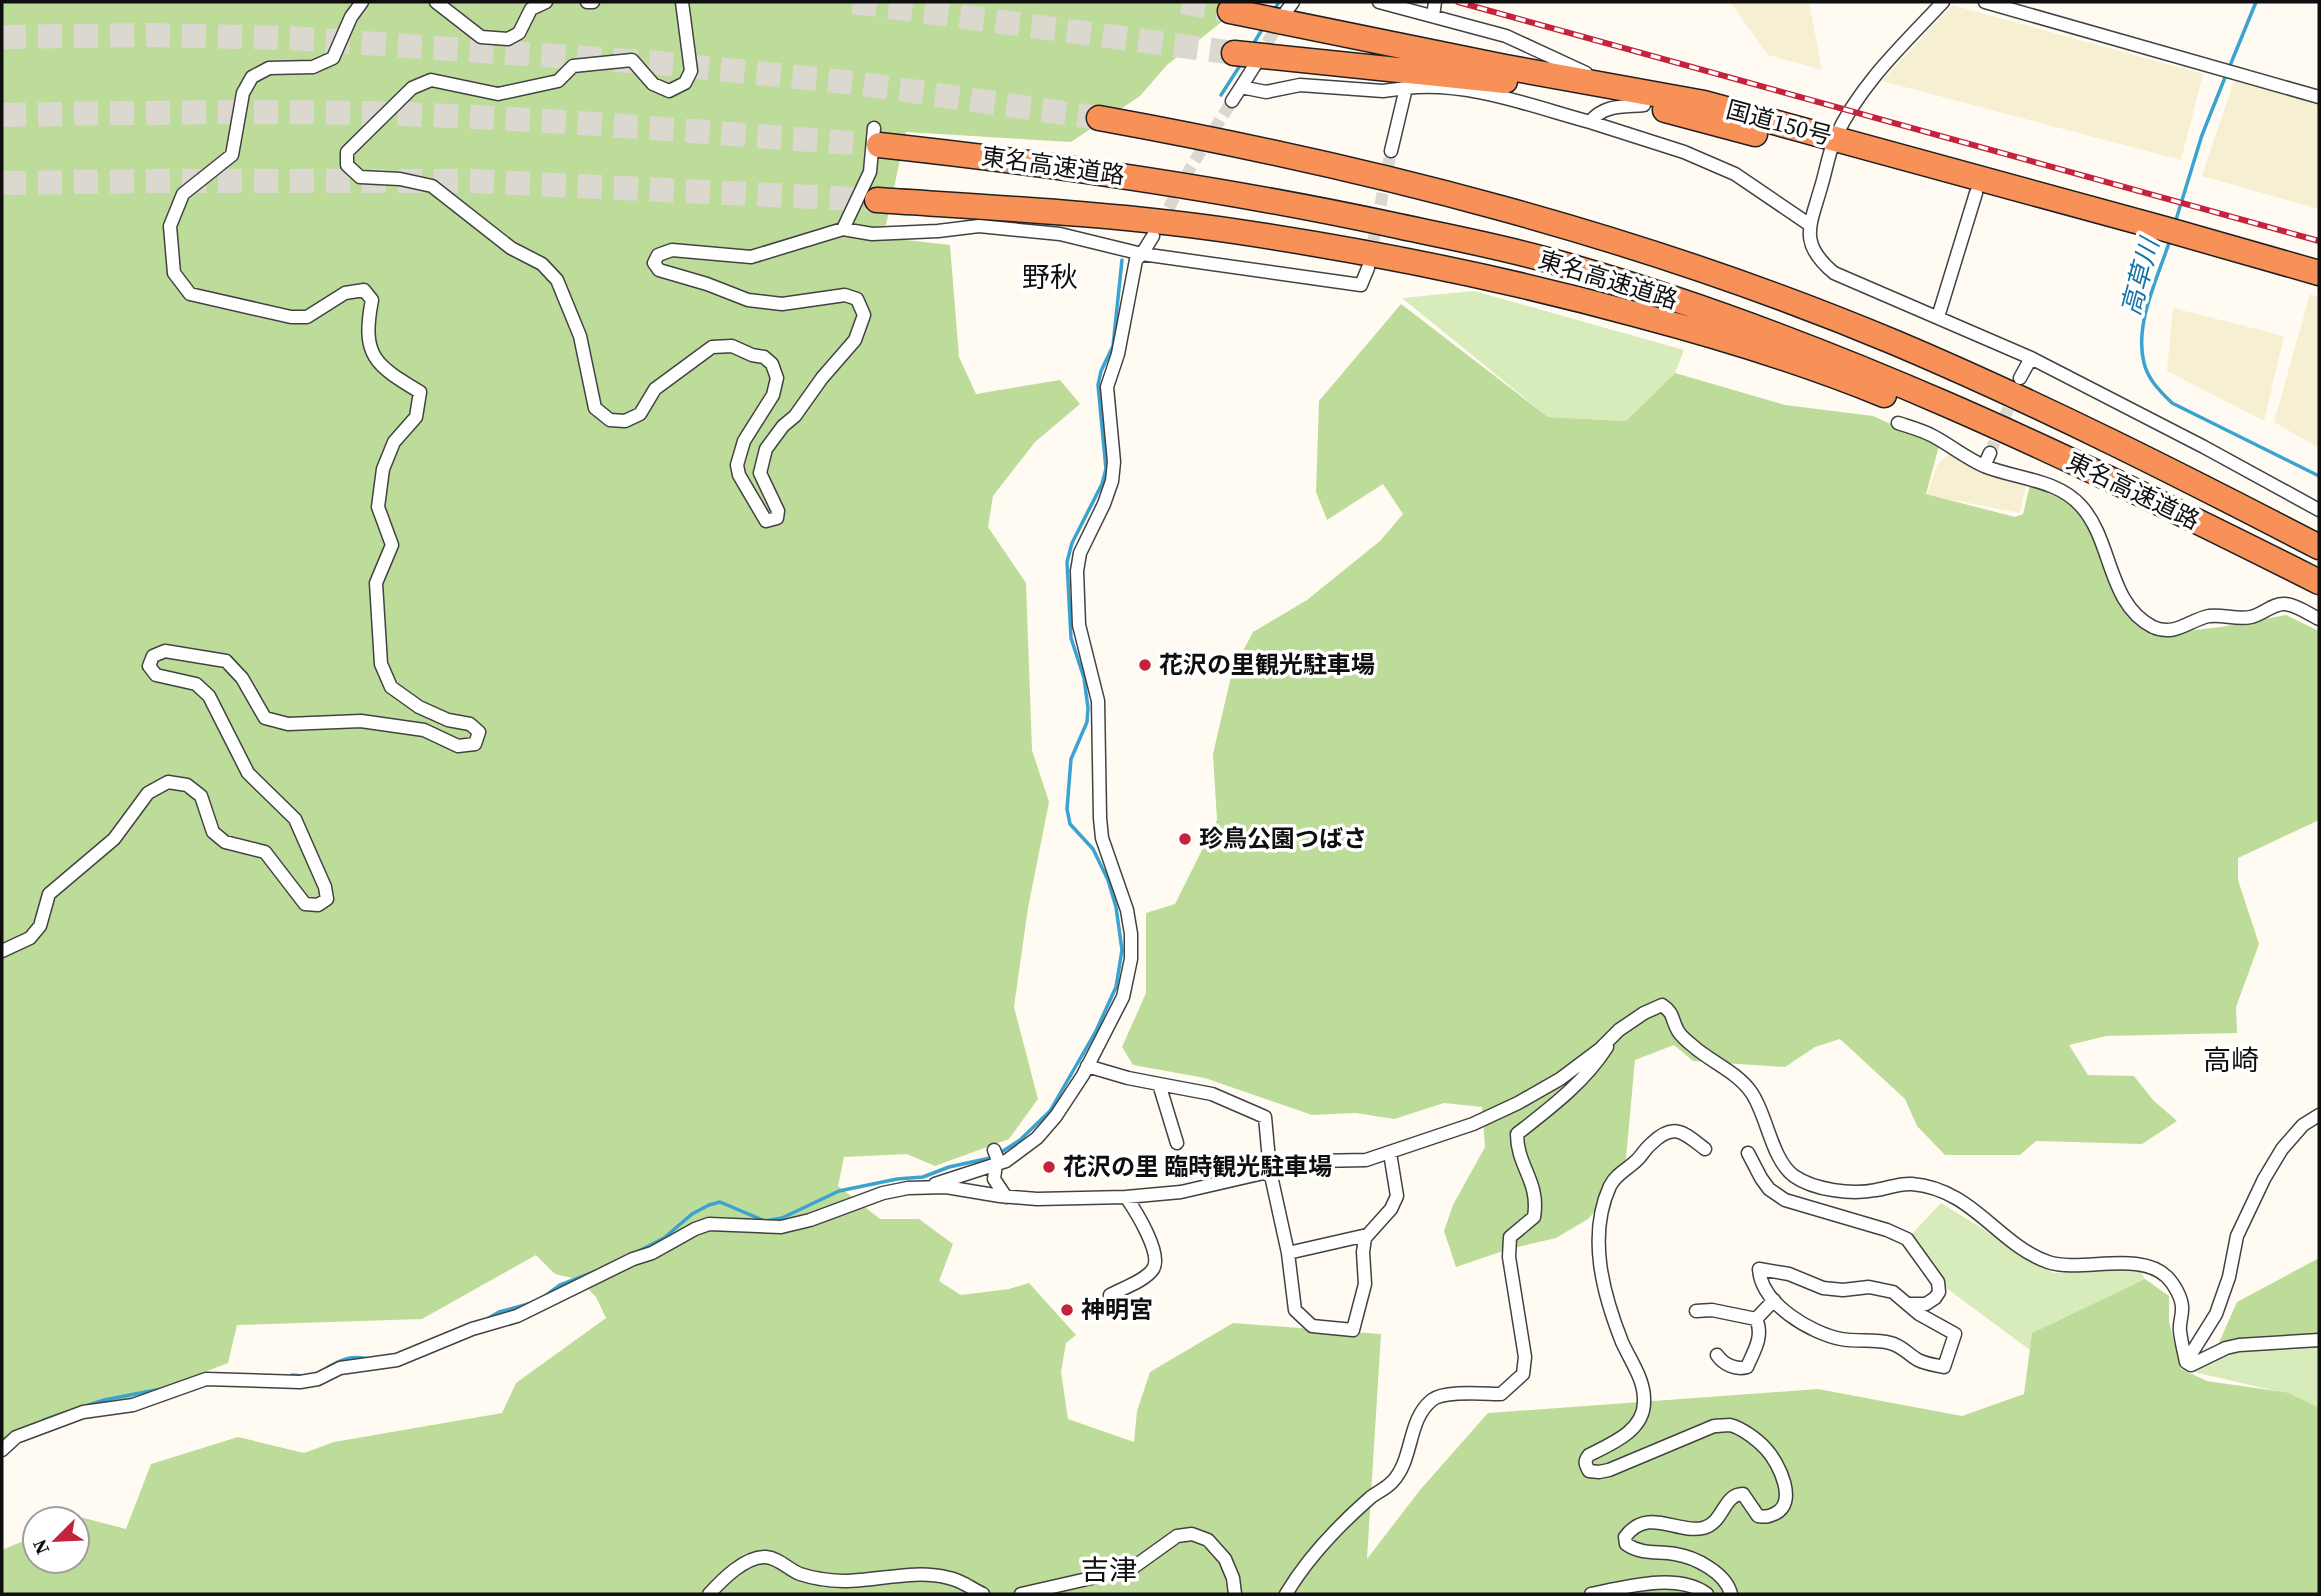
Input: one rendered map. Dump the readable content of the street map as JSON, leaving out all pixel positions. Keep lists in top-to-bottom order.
{
  "streets": {
    "highway": ["国道150号", "東名高速道路"]
  },
  "districts": ["野秋", "高崎", "吉津"],
  "water": ["高草川"],
  "places": [
    "花沢の里観光駐車場",
    "珍鳥公園つばさ",
    "花沢の里 臨時観光駐車場",
    "神明宮"
  ],
  "north": "bottom left"
}
